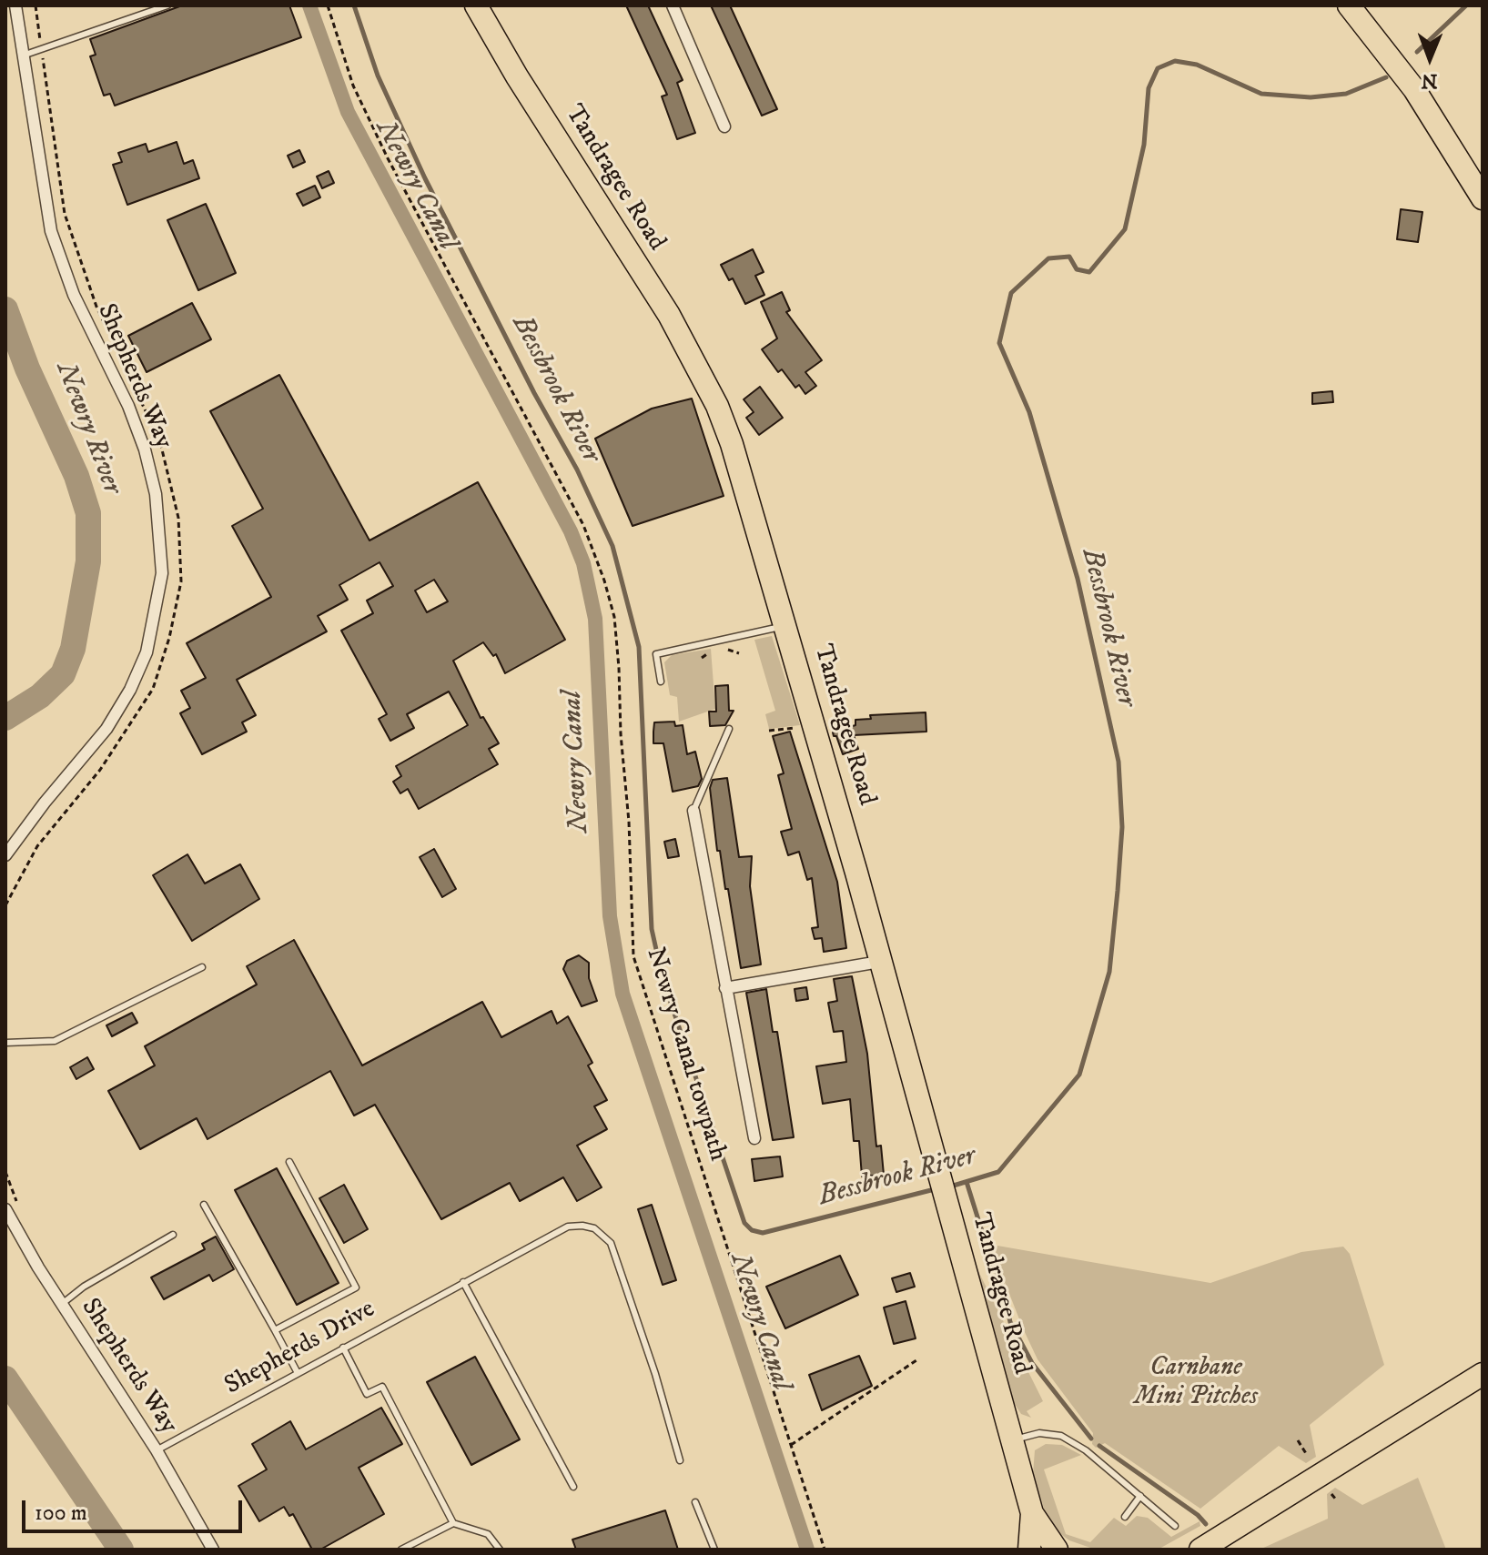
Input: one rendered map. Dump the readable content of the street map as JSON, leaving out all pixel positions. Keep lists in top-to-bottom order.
{
  "streets": {
    "highway": ["Tandragee Road"],
    "street": ["Shepherds Way"],
    "lane": ["Shepherds Drive"],
    "path": ["Newry Canal towpath"]
  },
  "crossings": [
    ["Shepherds Way", "Shepherds Drive"]
  ],
  "water": ["Newry Canal", "Bessbrook River", "Newry River"],
  "parks": ["Carnbane Mini Pitches"],
  "scale_bar": "100 m",
  "north": "bottom"
}
